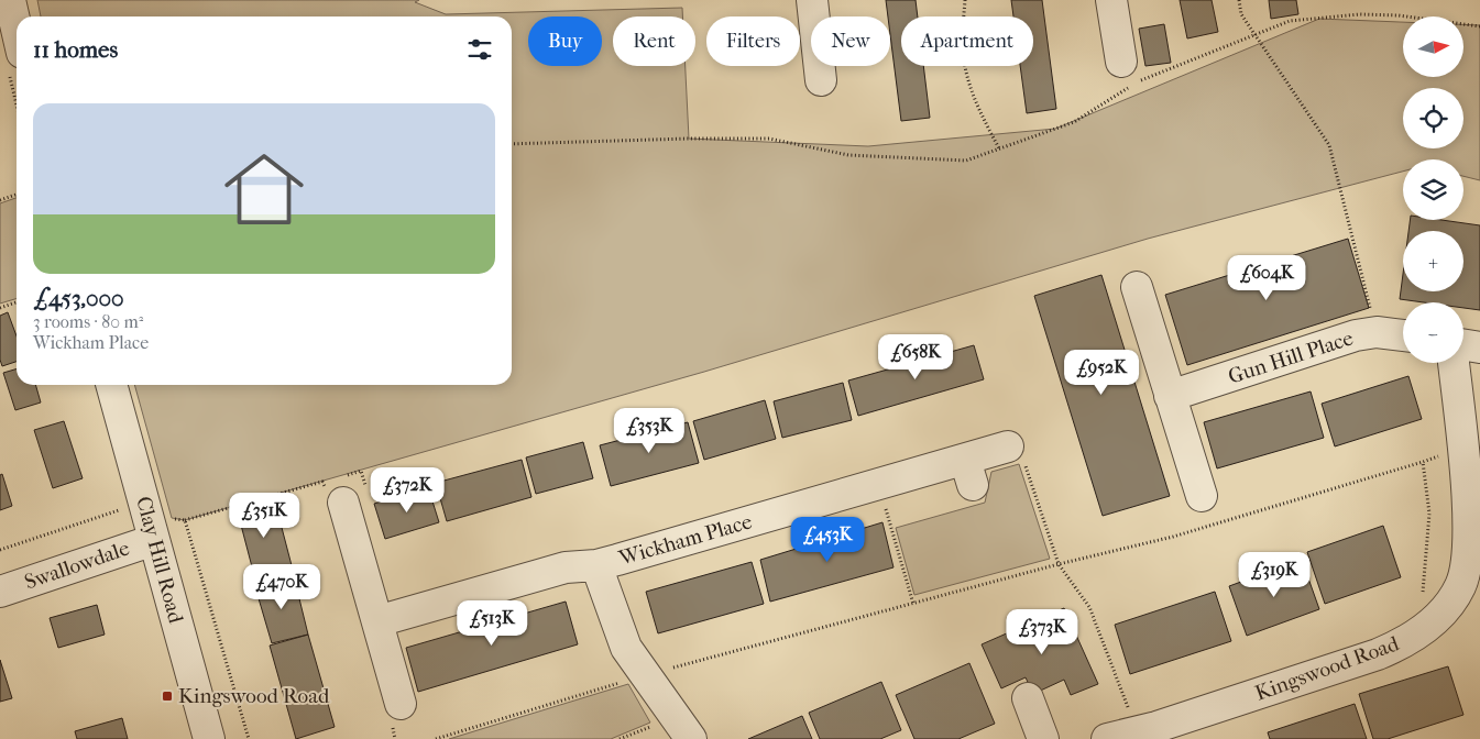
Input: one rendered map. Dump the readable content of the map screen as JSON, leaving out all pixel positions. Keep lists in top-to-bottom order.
{
  "streets": {
    "street": [
      "Gun Hill Place",
      "Wickham Place",
      "Clay Hill Road",
      "Swallowdale",
      "Kingswood Road"
    ]
  },
  "crossings": [
    ["Clay Hill Road", "Swallowdale"]
  ],
  "places": {
    "transit": ["Kingswood Road"]
  },
  "north": "right",
  "page": {
    "map_buttons": ["+", "−"],
    "chip": [
      "Buy",
      "Rent",
      "Filters",
      "New",
      "Apartment"
    ],
    "heading": "11 homes",
    "list": [
      {
        "name": "£453,000",
        "note": "3 rooms · 80 m² · Wickham Place"
      }
    ],
    "price": [
      "£604K",
      "£658K",
      "£952K",
      "£353K",
      "£372K",
      "£351K",
      "£453K",
      "£319K",
      "£470K",
      "£513K",
      "£373K"
    ]
  }
}
